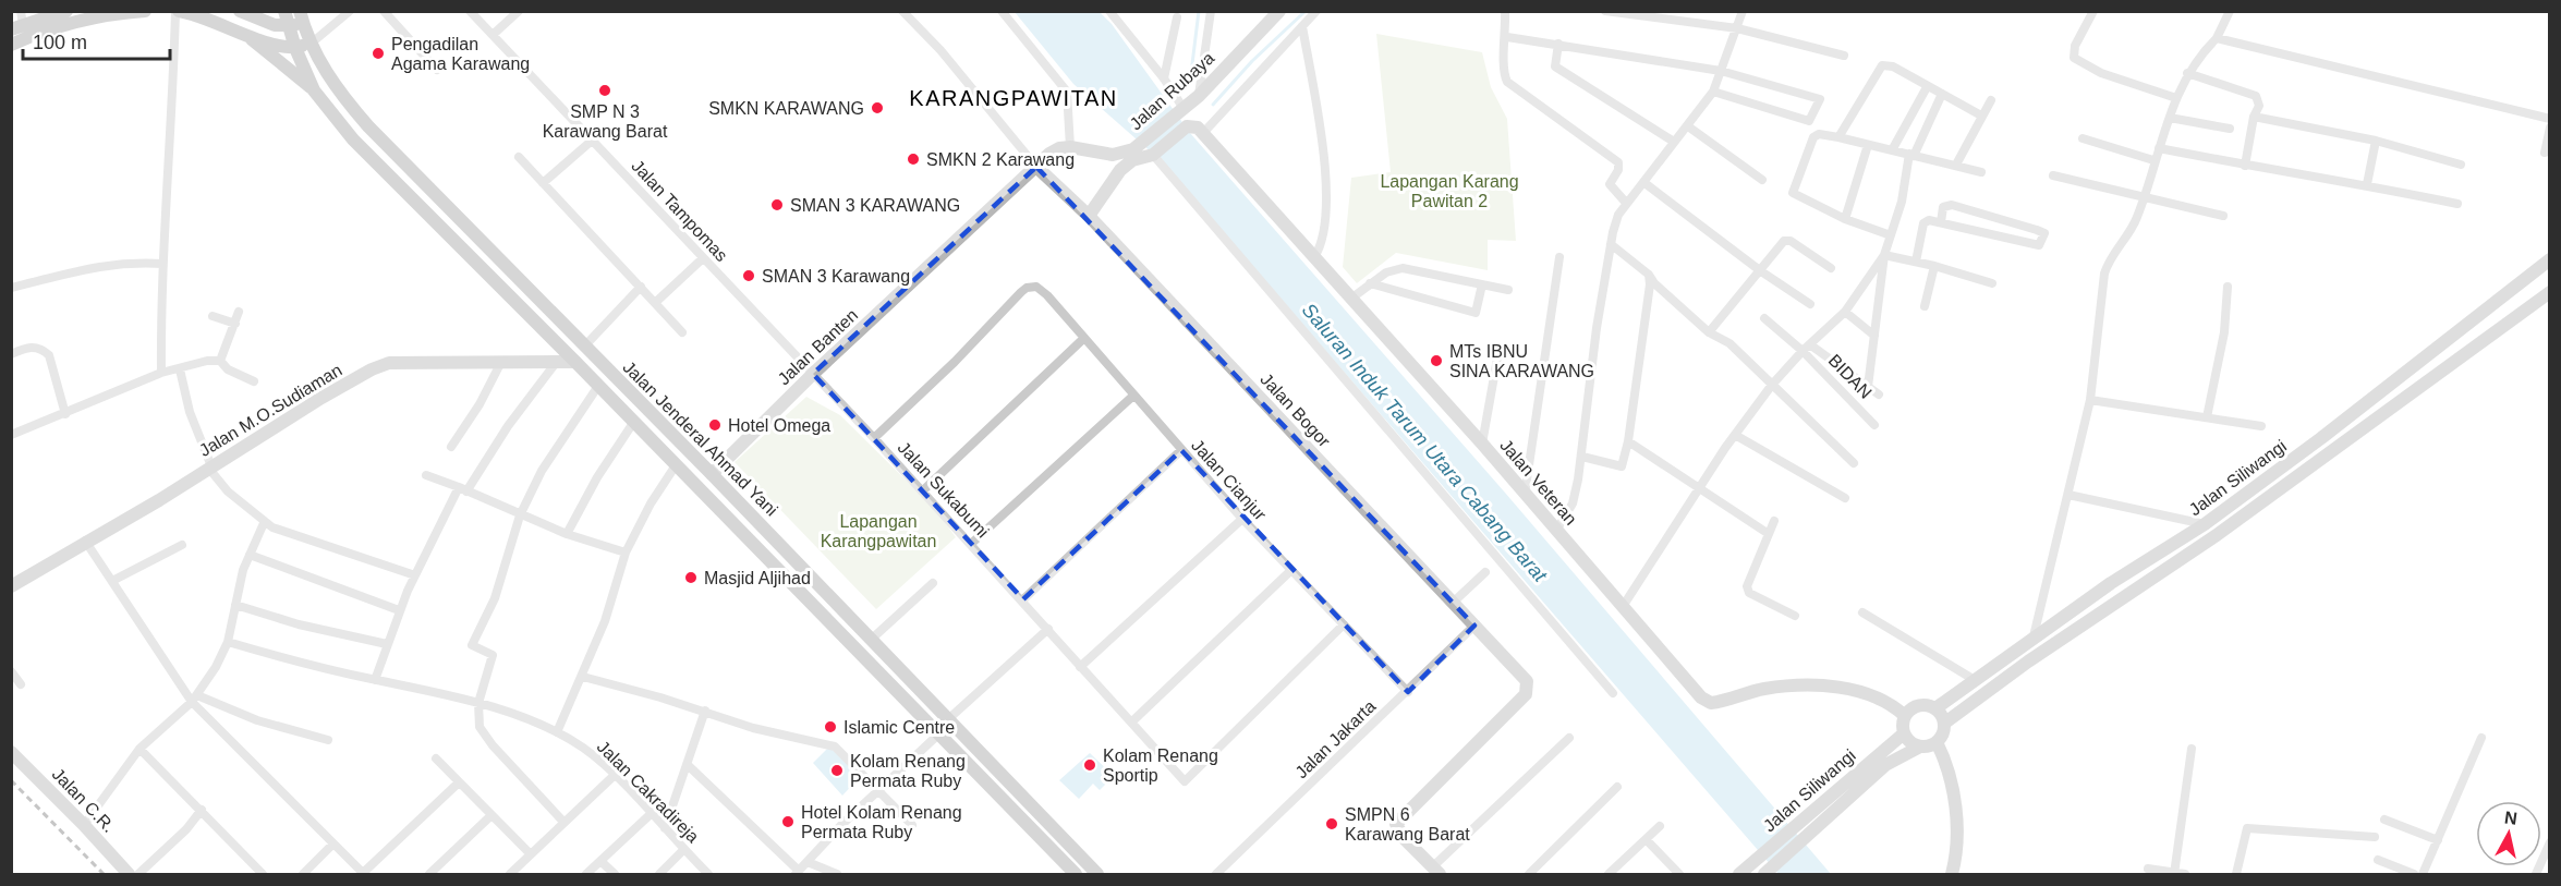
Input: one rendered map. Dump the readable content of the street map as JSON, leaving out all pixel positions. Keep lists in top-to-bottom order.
{
  "streets": {
    "main road": ["Jalan Jenderal Ahmad Yani"],
    "street": [
      "Jalan Rubaya",
      "Jalan Tampomas",
      "Jalan Banten",
      "BIDAN",
      "Jalan M.O.Sudiaman",
      "Jalan Bogor",
      "Jalan Siliwangi",
      "Jalan Cianjur",
      "Jalan Veteran",
      "Jalan Sukabumi",
      "Jalan Jakarta",
      "Jalan Cakradireja",
      "Jalan C.R."
    ]
  },
  "crossings": [
    ["Jalan Rubaya", "Jalan Bogor"],
    ["Jalan Rubaya", "Jalan Veteran"],
    ["Jalan Tampomas", "Jalan Banten"],
    ["Jalan Tampomas", "Jalan Sukabumi"],
    ["Jalan Banten", "Jalan Bogor"],
    ["Jalan Banten", "Jalan Jenderal Ahmad Yani"],
    ["Jalan Banten", "Jalan Sukabumi"],
    ["Jalan M.O.Sudiaman", "Jalan Jenderal Ahmad Yani"],
    ["Jalan Bogor", "Jalan Jakarta"],
    ["Jalan Siliwangi", "Jalan Veteran"],
    ["Jalan Cianjur", "Jalan Sukabumi"],
    ["Jalan Cianjur", "Jalan Jakarta"]
  ],
  "districts": ["KARANGPAWITAN"],
  "water": ["Saluran Induk Tarum Utara Cabang Barat"],
  "parks": ["Lapangan Karang Pawitan 2", "Lapangan Karangpawitan"],
  "places": [
    "Pengadilan Agama Karawang",
    "SMP N 3 Karawang Barat",
    "SMKN KARAWANG",
    "SMKN 2 Karawang",
    "SMAN 3 KARAWANG",
    "SMAN 3 Karawang",
    "MTs IBNU SINA KARAWANG",
    "Hotel Omega",
    "Masjid Aljihad",
    "Islamic Centre",
    "Kolam Renang Sportip",
    "Kolam Renang Permata Ruby",
    "Hotel Kolam Renang Permata Ruby",
    "SMPN 6 Karawang Barat"
  ],
  "scale_bar": "100 m",
  "north": "top"
}
